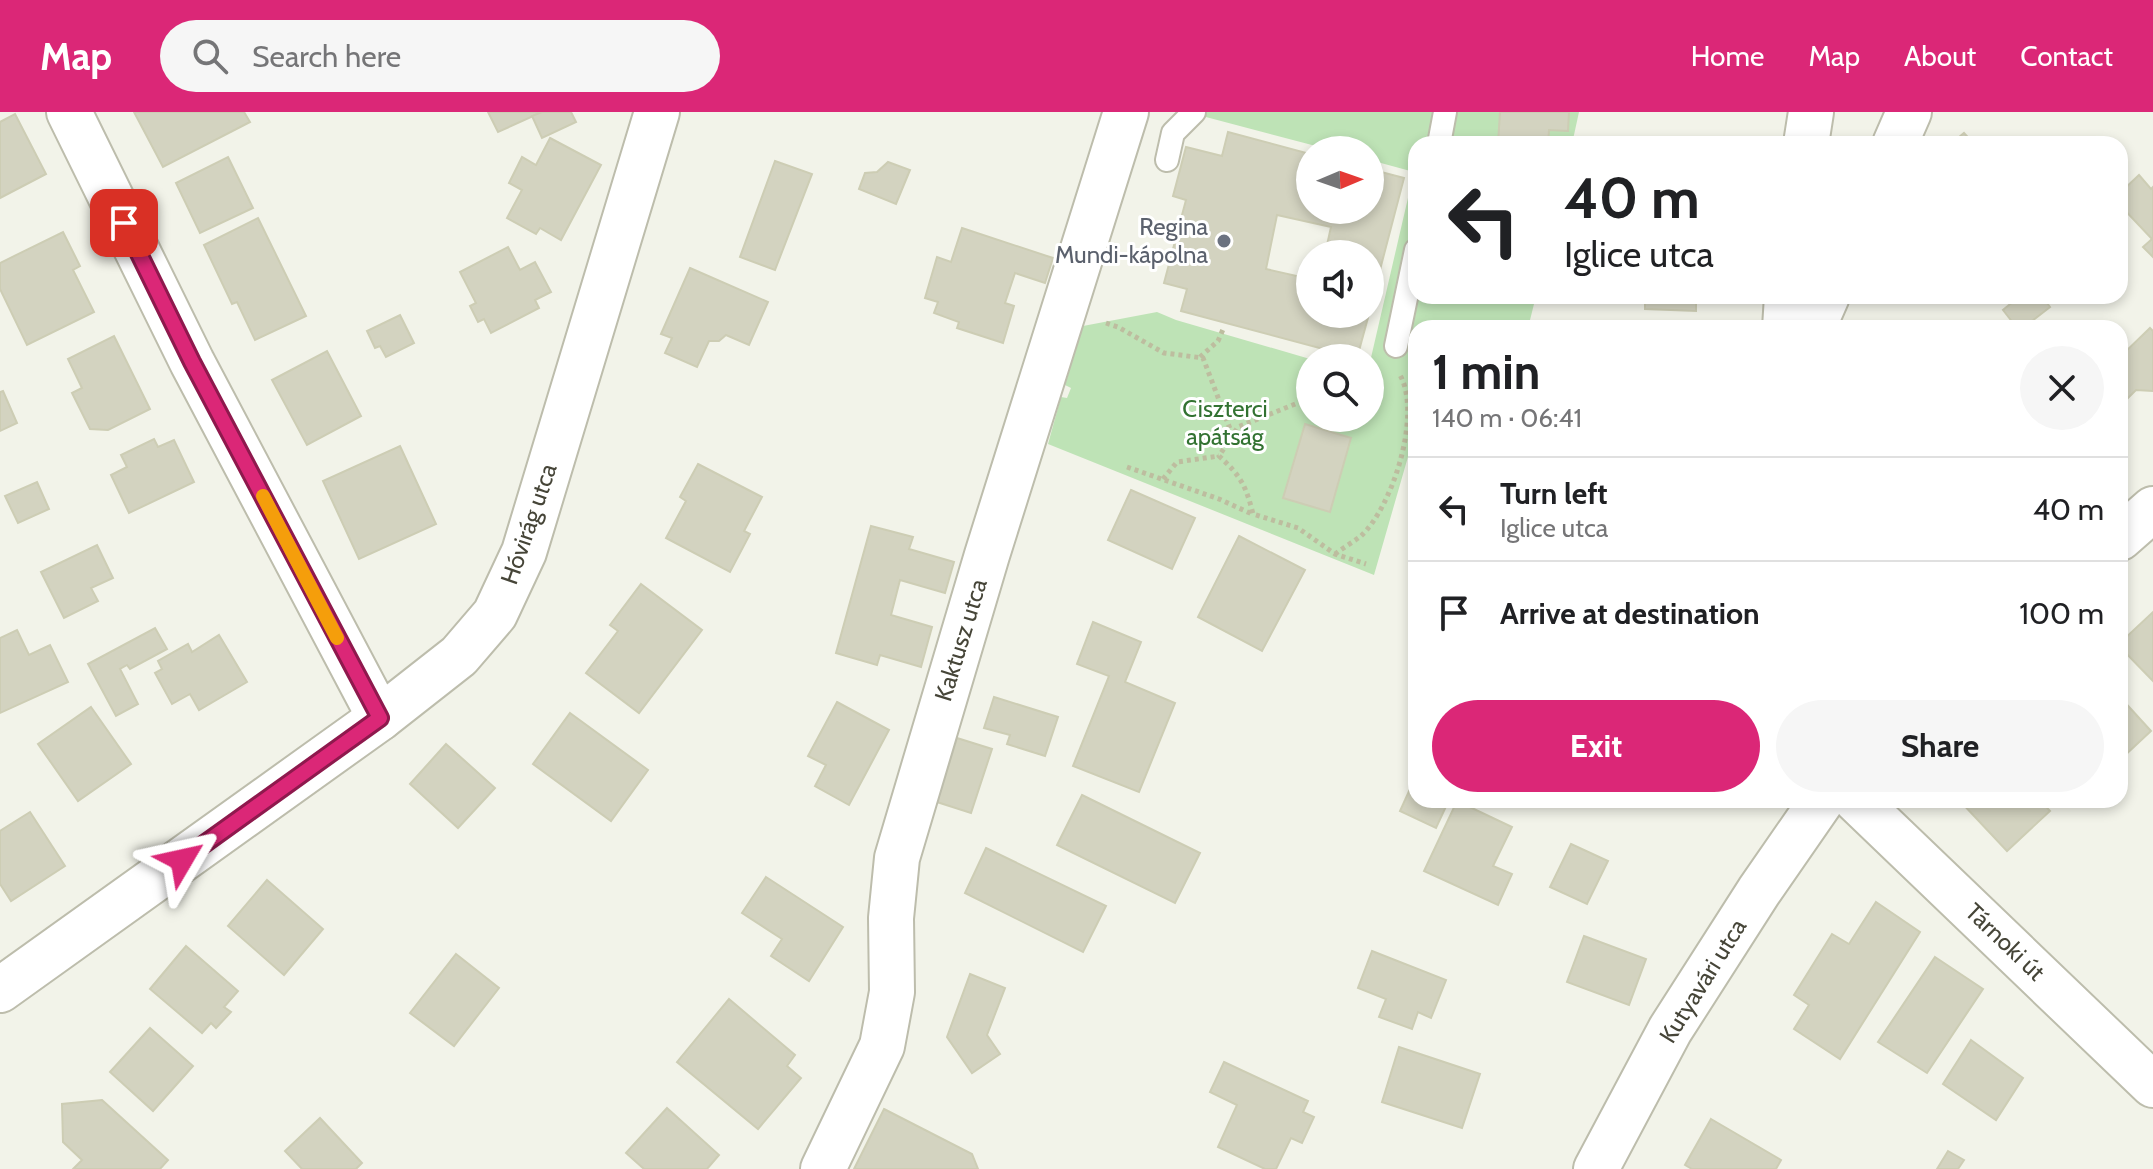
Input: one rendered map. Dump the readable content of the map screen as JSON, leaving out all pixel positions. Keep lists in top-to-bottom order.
{
  "streets": {
    "street": [
      "Hóvirág utca",
      "Kaktusz utca",
      "Tárnoki út",
      "Kutyavári utca"
    ]
  },
  "parks": ["Ciszterci apátság"],
  "places": ["Regina Mundi-kápolna"],
  "north": "right",
  "page": {
    "header": "Map",
    "search": "Search here",
    "nav": [
      "Home",
      "Map",
      "About",
      "Contact"
    ],
    "turn": ["40 m", "Iglice utca"],
    "heading": ["1 min", "140 m · 06:41"],
    "list": [
      {
        "name": "Turn left",
        "note": "Iglice utca",
        "value": "40 m"
      },
      {
        "name": "Arrive at destination",
        "value": "100 m"
      }
    ],
    "buttons": ["Exit", "Share"]
  }
}
